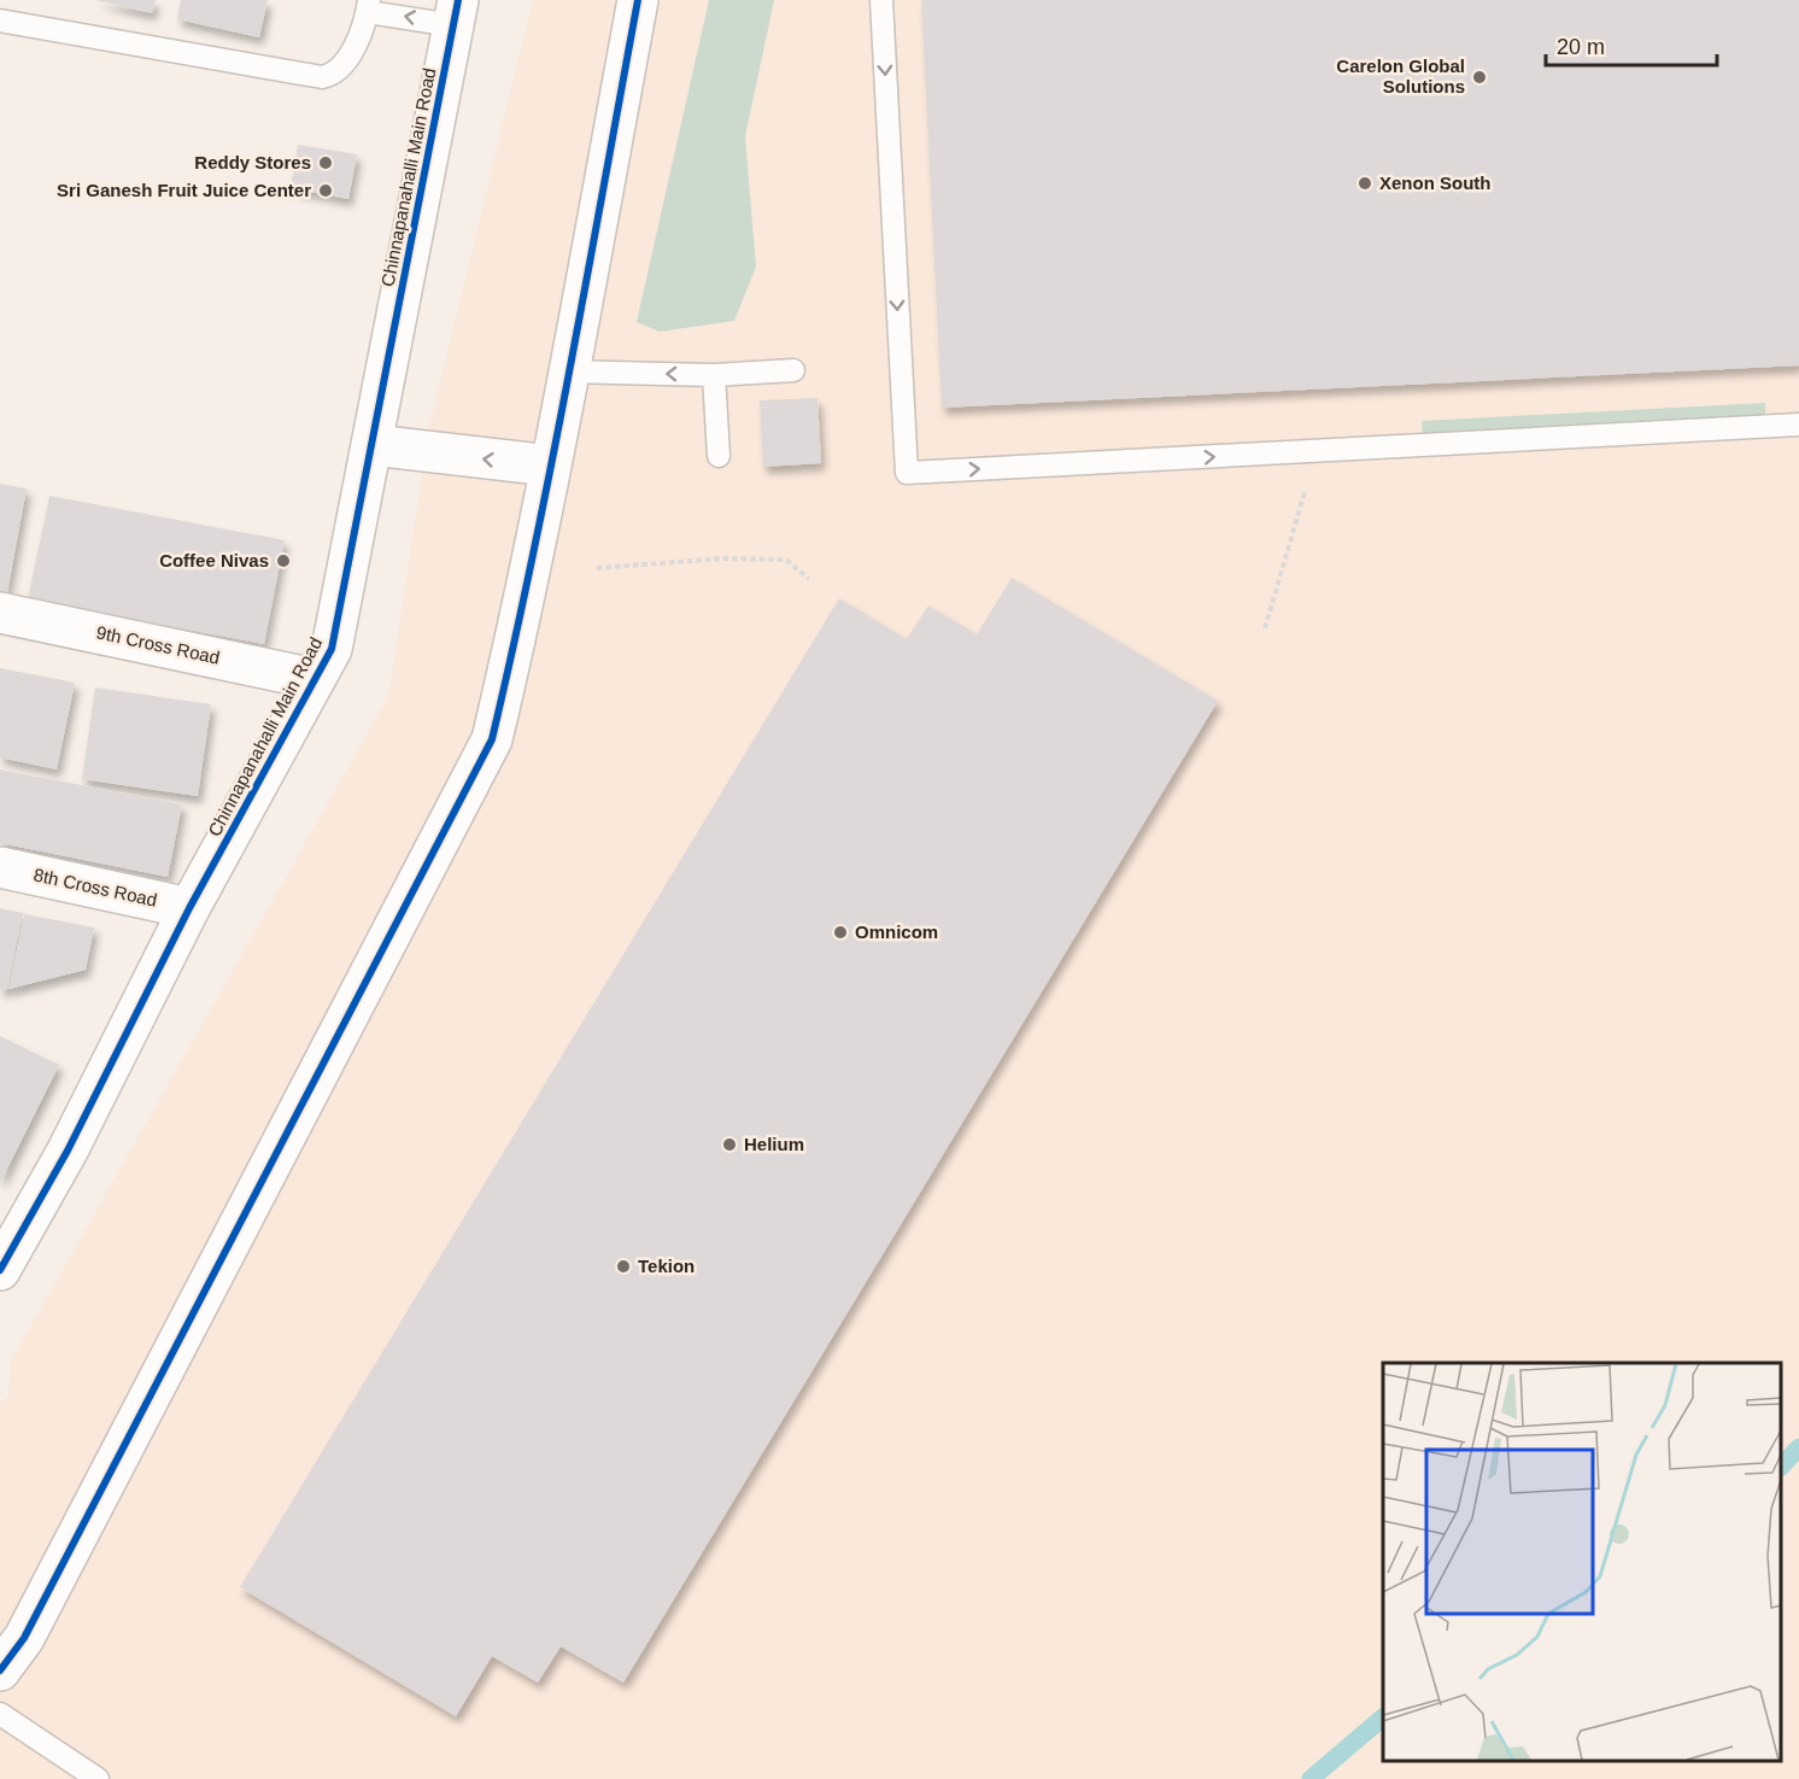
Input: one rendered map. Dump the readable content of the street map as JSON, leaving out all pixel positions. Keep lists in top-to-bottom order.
{
  "streets": {
    "street": ["Chinnapanahalli Main Road", "9th Cross Road", "8th Cross Road"]
  },
  "crossings": [
    ["Chinnapanahalli Main Road", "9th Cross Road"],
    ["Chinnapanahalli Main Road", "8th Cross Road"]
  ],
  "places": [
    "Carelon Global Solutions",
    "Reddy Stores",
    "Xenon South",
    "Sri Ganesh Fruit Juice Center",
    "Coffee Nivas",
    "Omnicom",
    "Helium",
    "Tekion"
  ],
  "scale_bar": "20 m"
}
